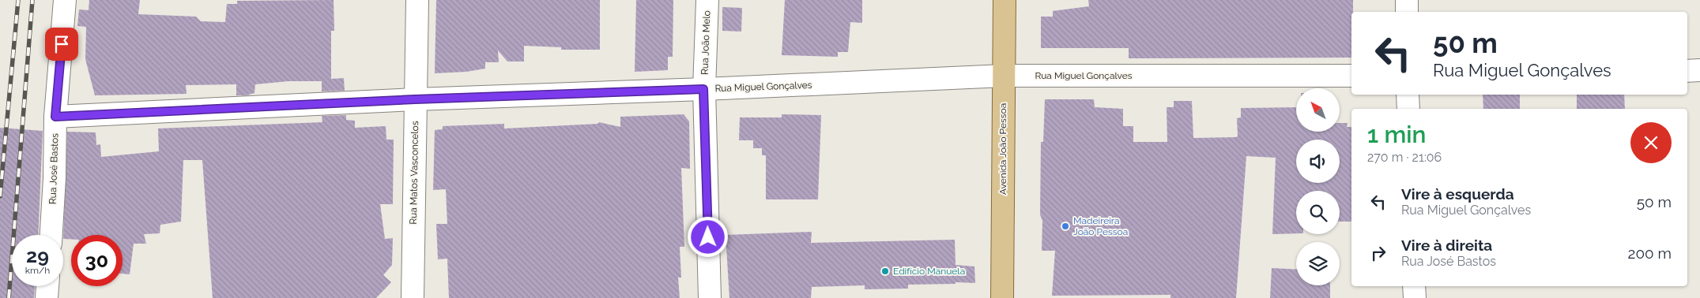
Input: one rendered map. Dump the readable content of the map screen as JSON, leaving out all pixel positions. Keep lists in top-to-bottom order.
{
  "streets": {
    "main road": ["Avenida João Pessoa"],
    "street": [
      "Rua João Melo",
      "Rua Miguel Gonçalves",
      "Rua José Bastos",
      "Rua Matos Vasconcelos"
    ]
  },
  "crossings": [
    ["Rua João Melo", "Rua Miguel Gonçalves"],
    ["Rua Miguel Gonçalves", "Avenida João Pessoa"],
    ["Rua Miguel Gonçalves", "Rua José Bastos"],
    ["Rua Miguel Gonçalves", "Rua Matos Vasconcelos"]
  ],
  "places": ["Madeireira João Pessoa", "Edifício Manuela"],
  "north": "top left",
  "page": {
    "turn": ["50 m", "Rua Miguel Gonçalves"],
    "heading": ["1 min", "270 m · 21:06"],
    "list": [
      {
        "name": "Vire à esquerda",
        "note": "Rua Miguel Gonçalves",
        "value": "50 m"
      },
      {
        "name": "Vire à direita",
        "note": "Rua José Bastos",
        "value": "200 m"
      }
    ],
    "speed": "29 km/h",
    "limit": "30"
  }
}
